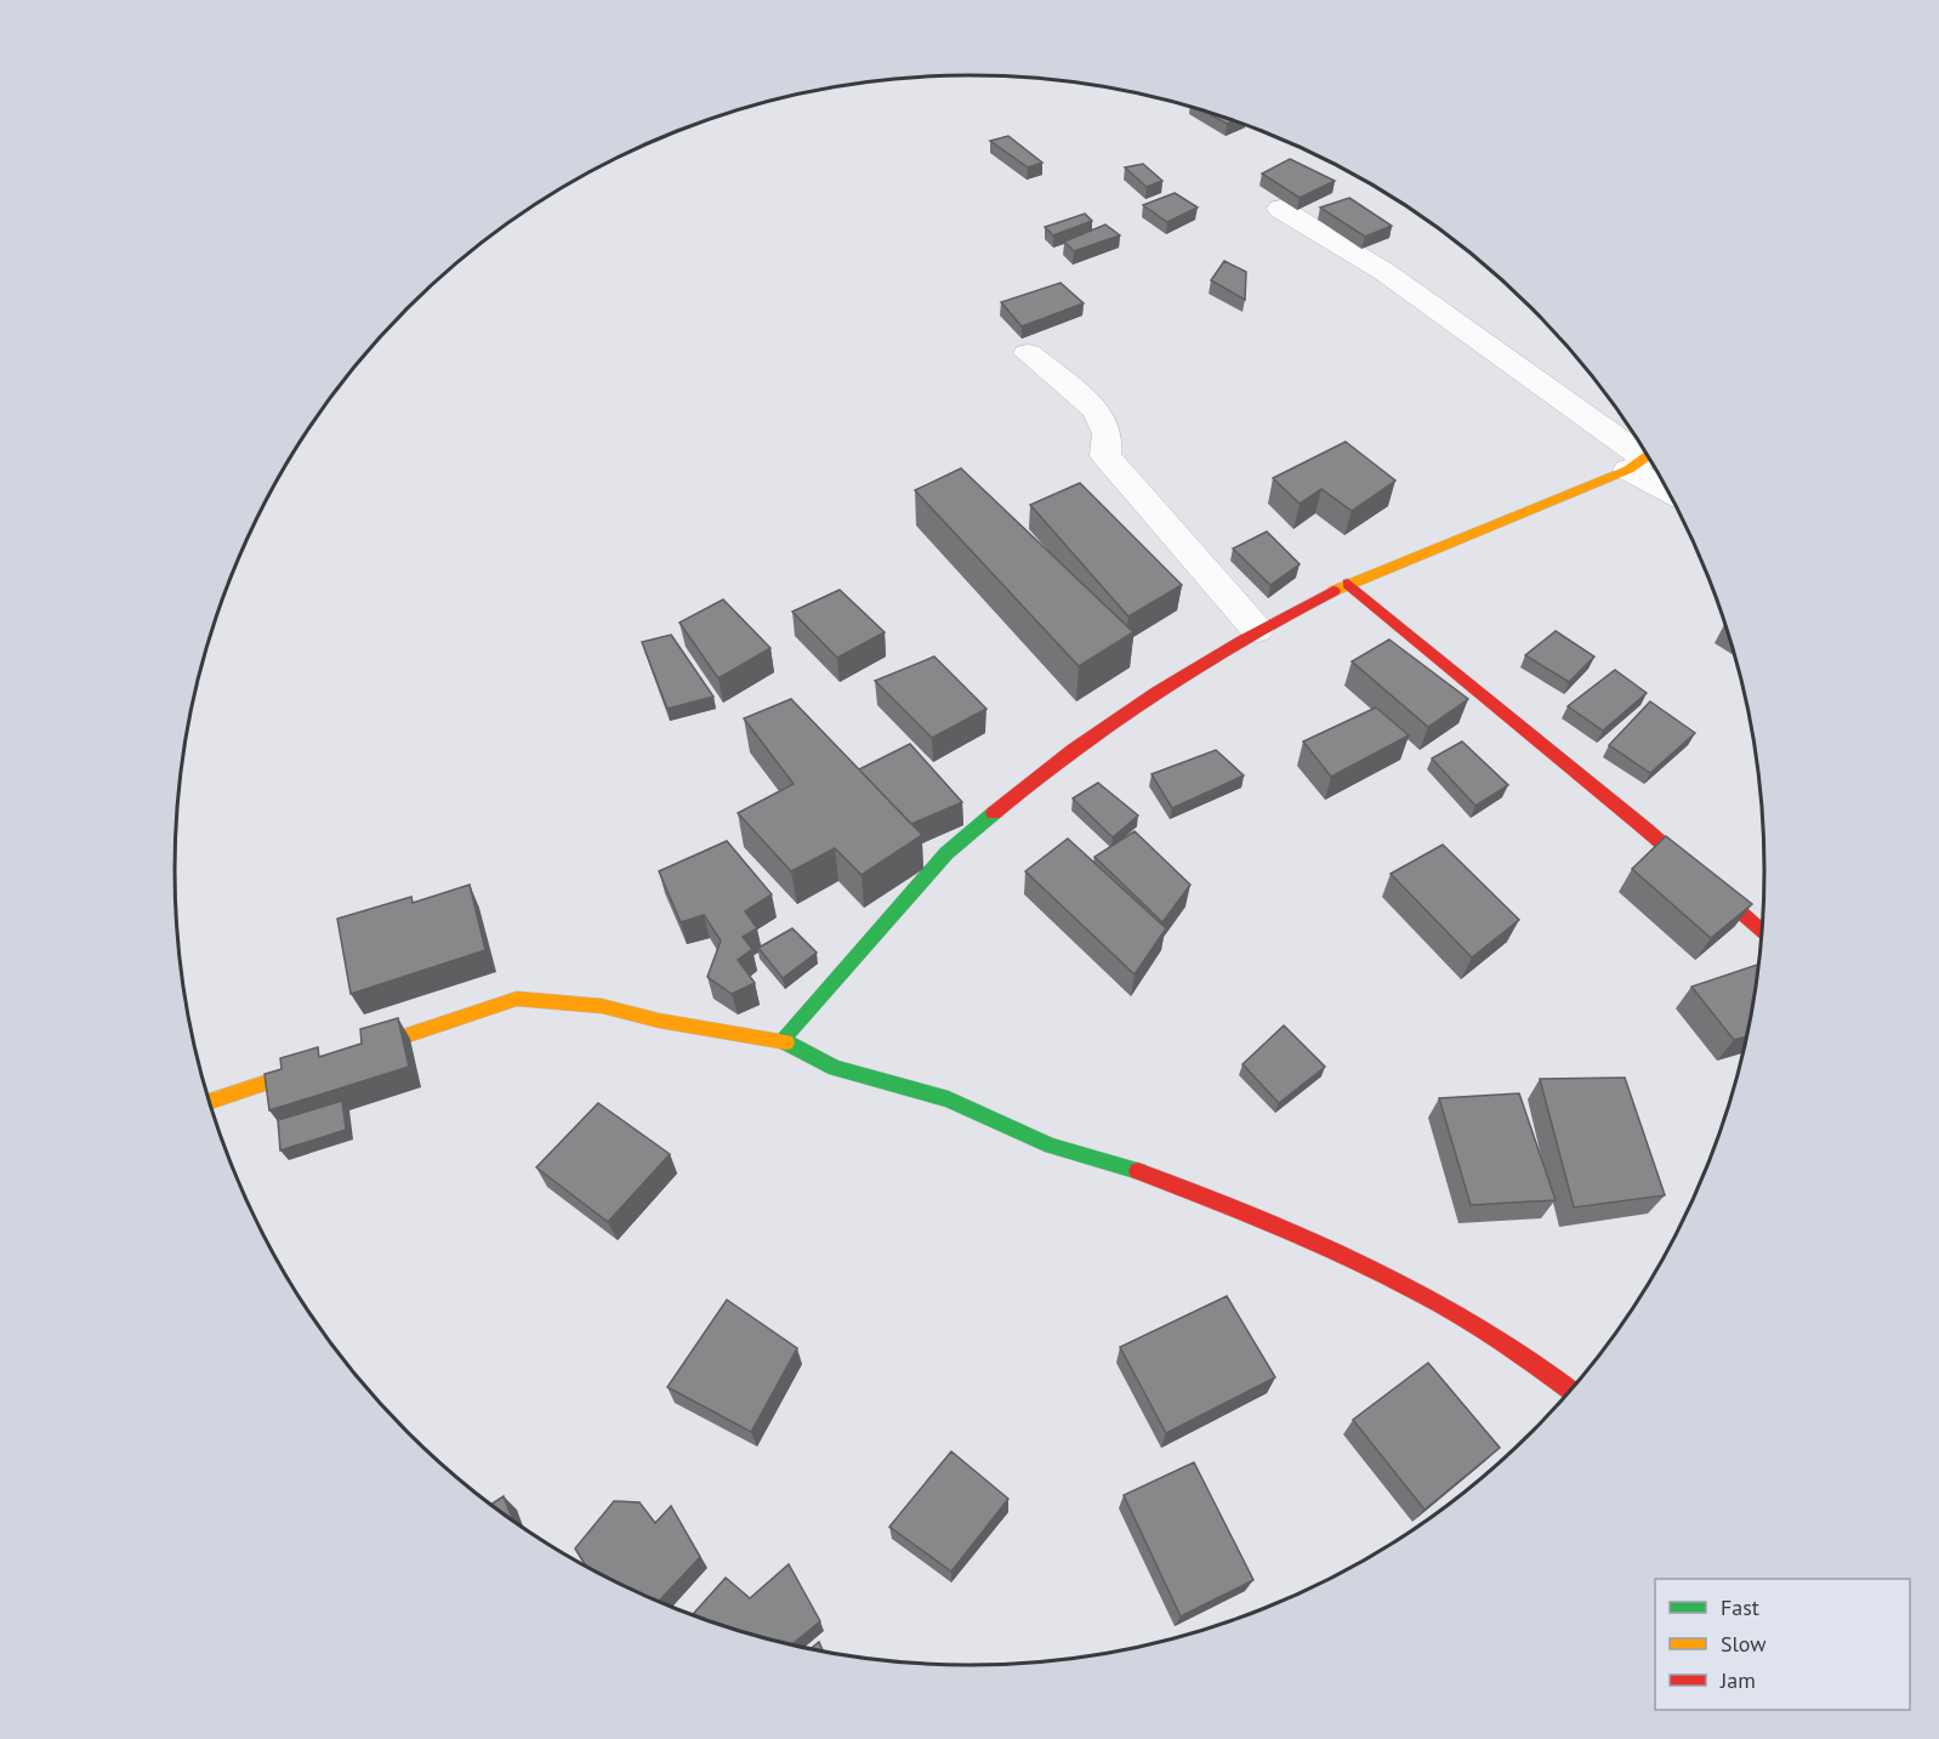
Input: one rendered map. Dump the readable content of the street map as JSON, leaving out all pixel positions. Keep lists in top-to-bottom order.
{
  "legend": ["Fast", "Slow", "Jam"]
}
